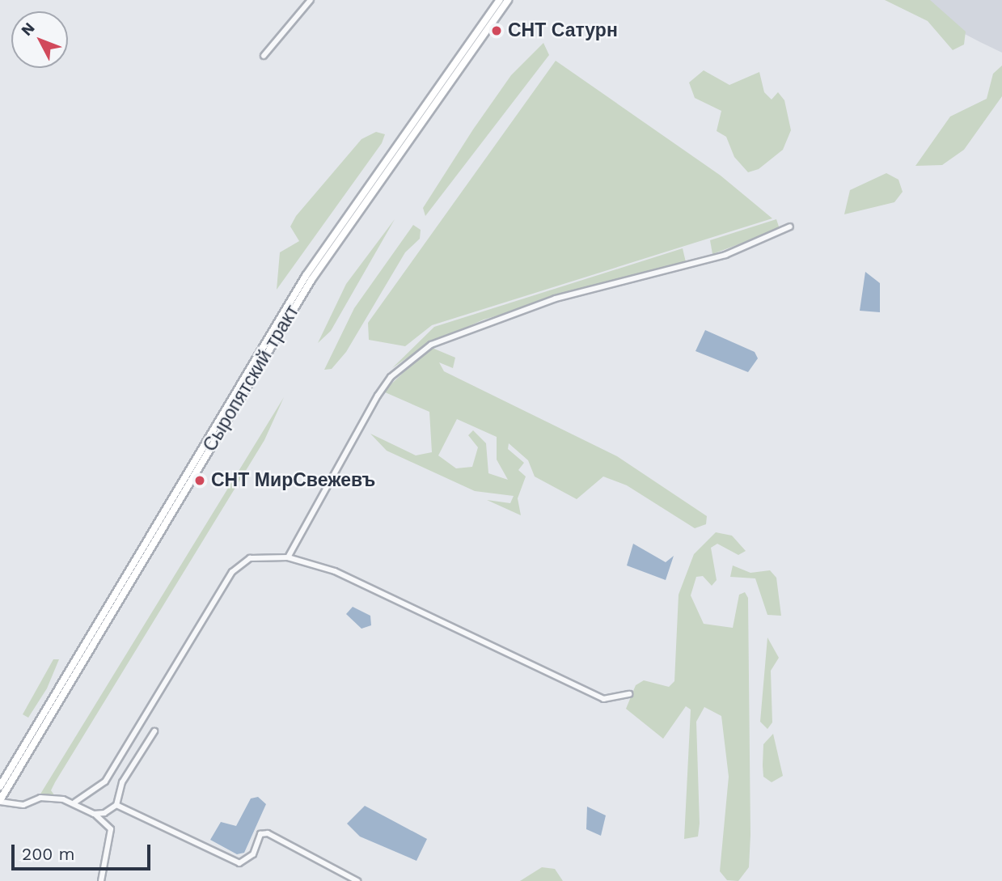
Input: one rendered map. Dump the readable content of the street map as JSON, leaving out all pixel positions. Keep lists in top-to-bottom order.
{
  "streets": {
    "main road": ["Сыропятский тракт"]
  },
  "places": ["СНТ Сатурн", "СНТ МирСвежевъ"],
  "scale_bar": "200 m",
  "north": "top left"
}
